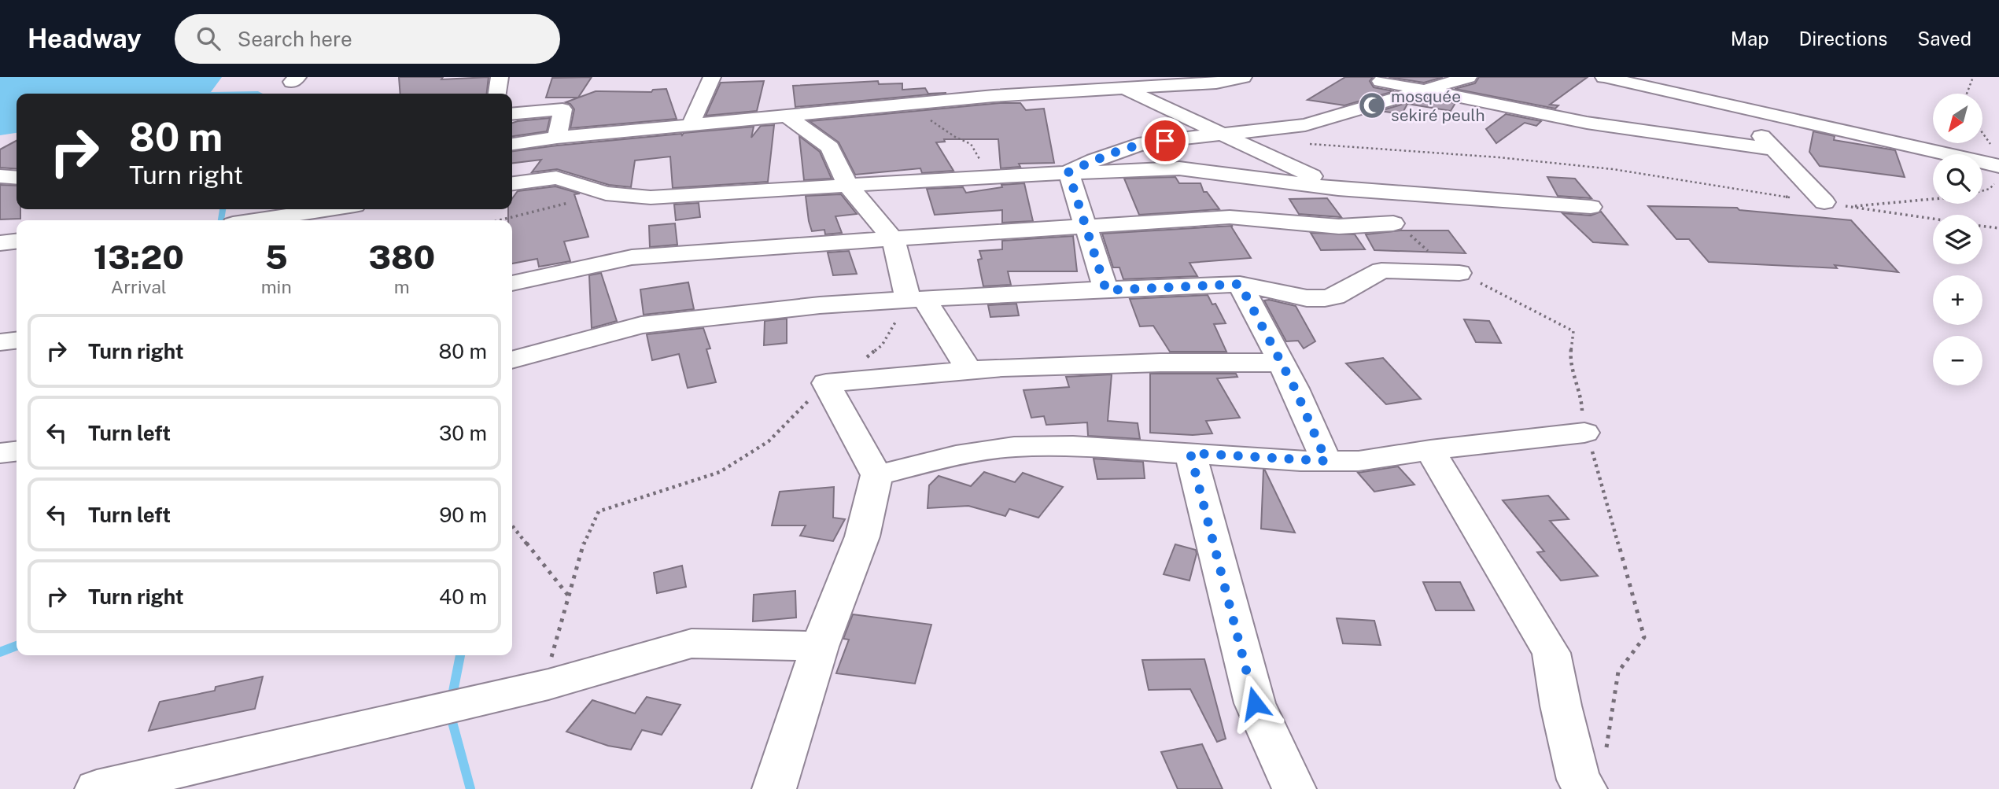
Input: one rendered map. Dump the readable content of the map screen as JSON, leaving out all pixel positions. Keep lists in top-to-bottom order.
{
  "places": {
    "mosque": ["mosquée sekiré peulh"]
  },
  "north": "bottom left",
  "page": {
    "header": "Headway",
    "search": "Search here",
    "nav": ["Map", "Directions", "Saved"],
    "map_buttons": ["+", "−"],
    "turn": ["80 m", "Turn right"],
    "eta": [
      "13:20",
      "Arrival",
      "5",
      "min",
      "380",
      "m"
    ],
    "list": [
      {
        "name": "Turn right",
        "value": "80 m"
      },
      {
        "name": "Turn left",
        "value": "30 m"
      },
      {
        "name": "Turn left",
        "value": "90 m"
      },
      {
        "name": "Turn right",
        "value": "40 m"
      }
    ]
  }
}
